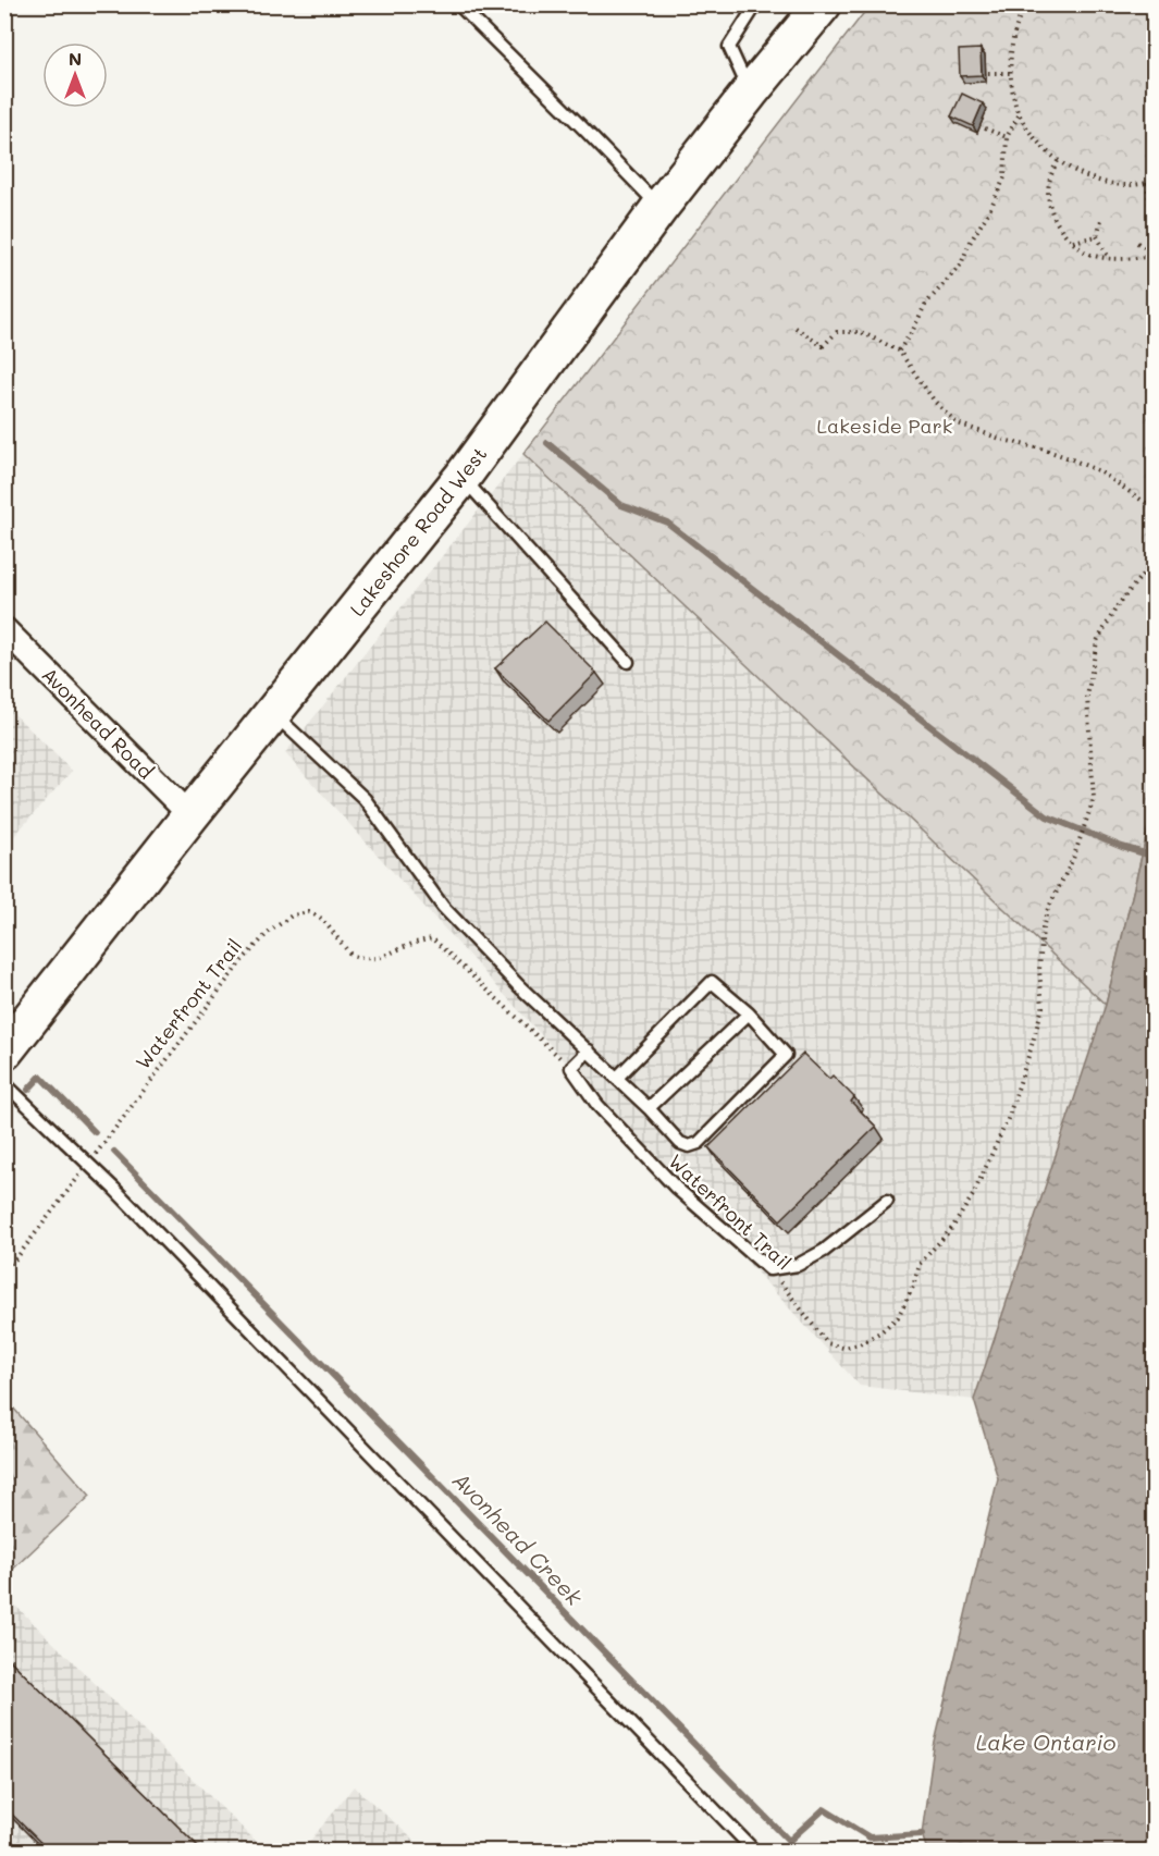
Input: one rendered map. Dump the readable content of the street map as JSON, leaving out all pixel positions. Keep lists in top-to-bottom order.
{
  "streets": {
    "main road": ["Lakeshore Road West"],
    "street": ["Avonhead Road"],
    "lane": ["Waterfront Trail"]
  },
  "crossings": [
    ["Lakeshore Road West", "Avonhead Road"]
  ],
  "water": ["Avonhead Creek", "Lake Ontario"],
  "parks": ["Lakeside Park"],
  "north": "top"
}
